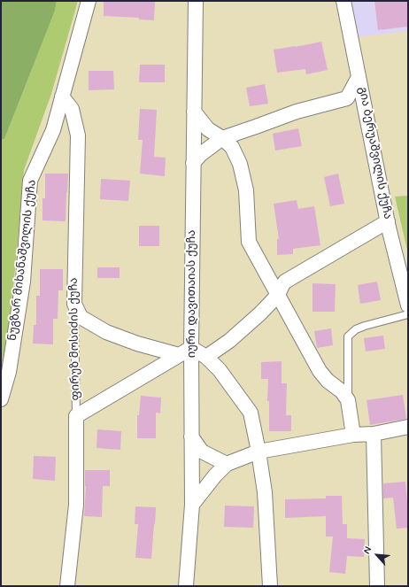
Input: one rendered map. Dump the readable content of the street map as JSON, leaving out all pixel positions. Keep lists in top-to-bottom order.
{
  "streets": {
    "street": [
      "გია ბერუაშვილის ქუჩა",
      "ნუგზარ მიხანაშვილის ქუჩა",
      "იური დავითაიას ქუჩა",
      "ფირუზ მოსიძის ქუჩა"
    ]
  },
  "crossings": [
    ["ნუგზარ მიხანაშვილის ქუჩა", "ფირუზ მოსიძის ქუჩა"]
  ],
  "north": "top left"
}
